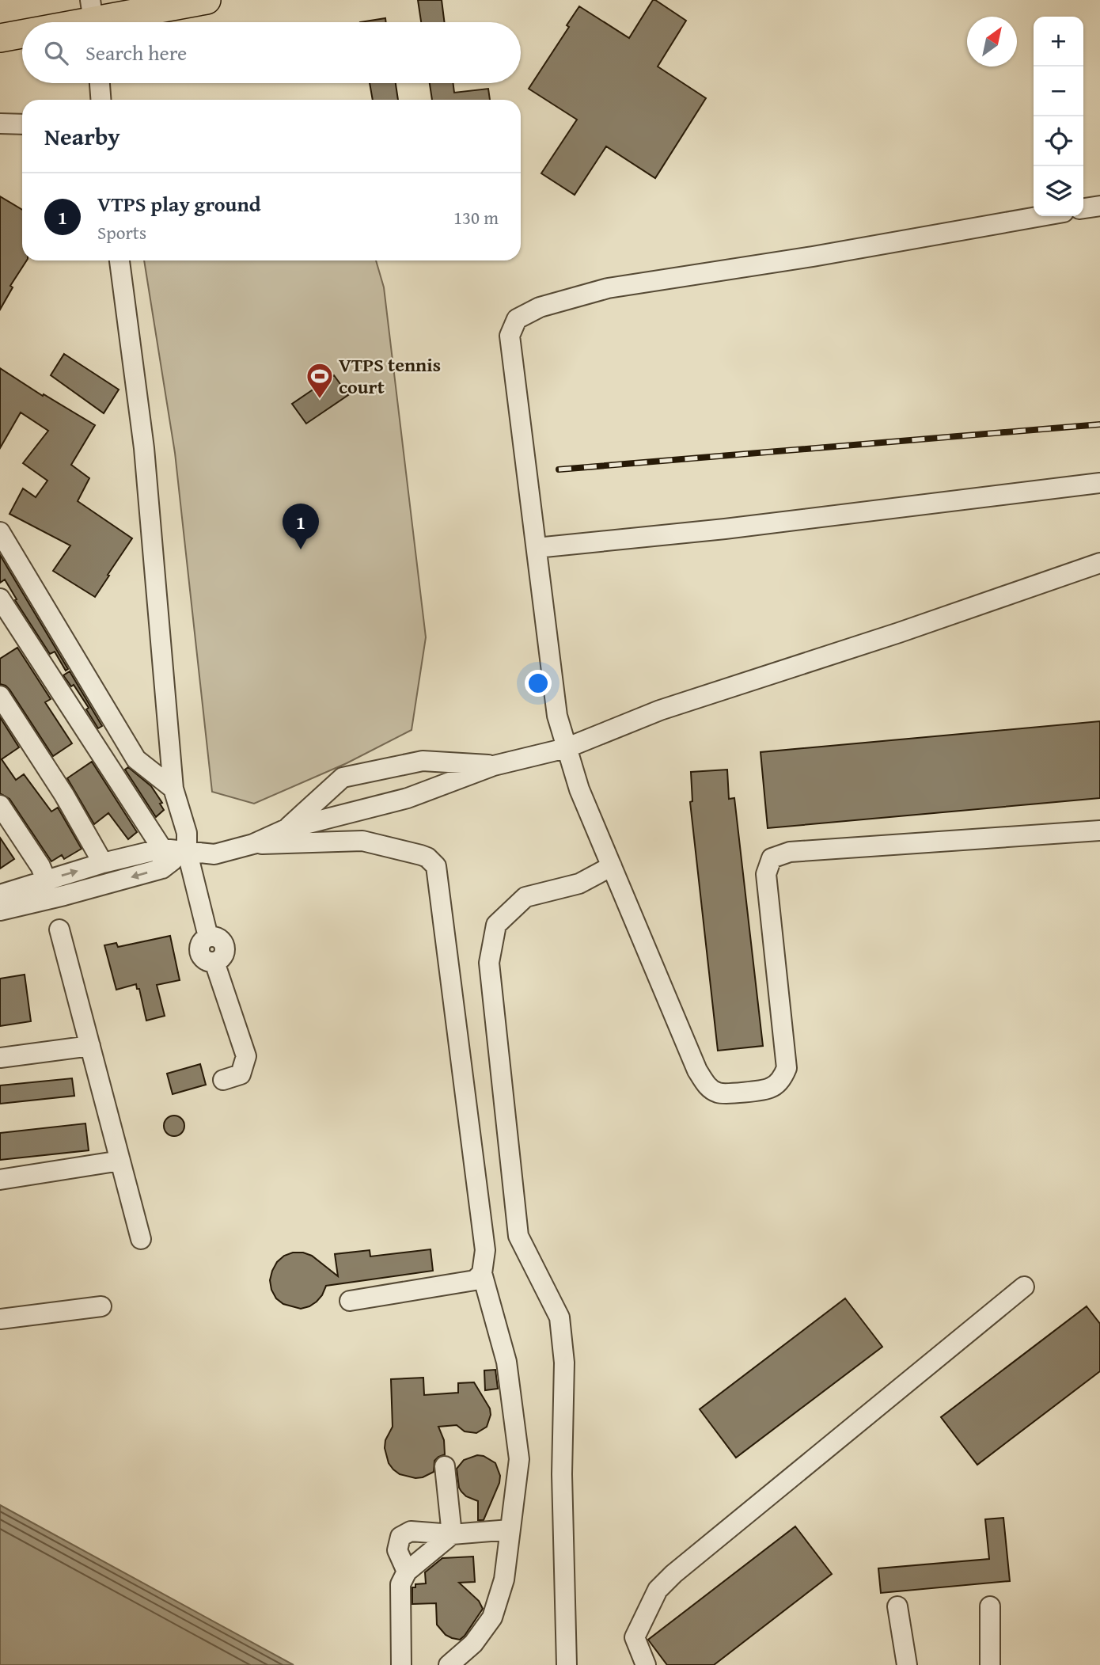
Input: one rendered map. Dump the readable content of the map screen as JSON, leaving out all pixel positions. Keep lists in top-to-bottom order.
{
  "places": {
    "sports": ["VTPS tennis court"]
  },
  "north": "top right",
  "page": {
    "map_buttons": ["+", "−"],
    "search": "Search here",
    "heading": "Nearby",
    "list": [
      {
        "mark": "1",
        "name": "VTPS play ground",
        "note": "Sports",
        "value": "130 m"
      }
    ],
    "pins": "1"
  }
}
